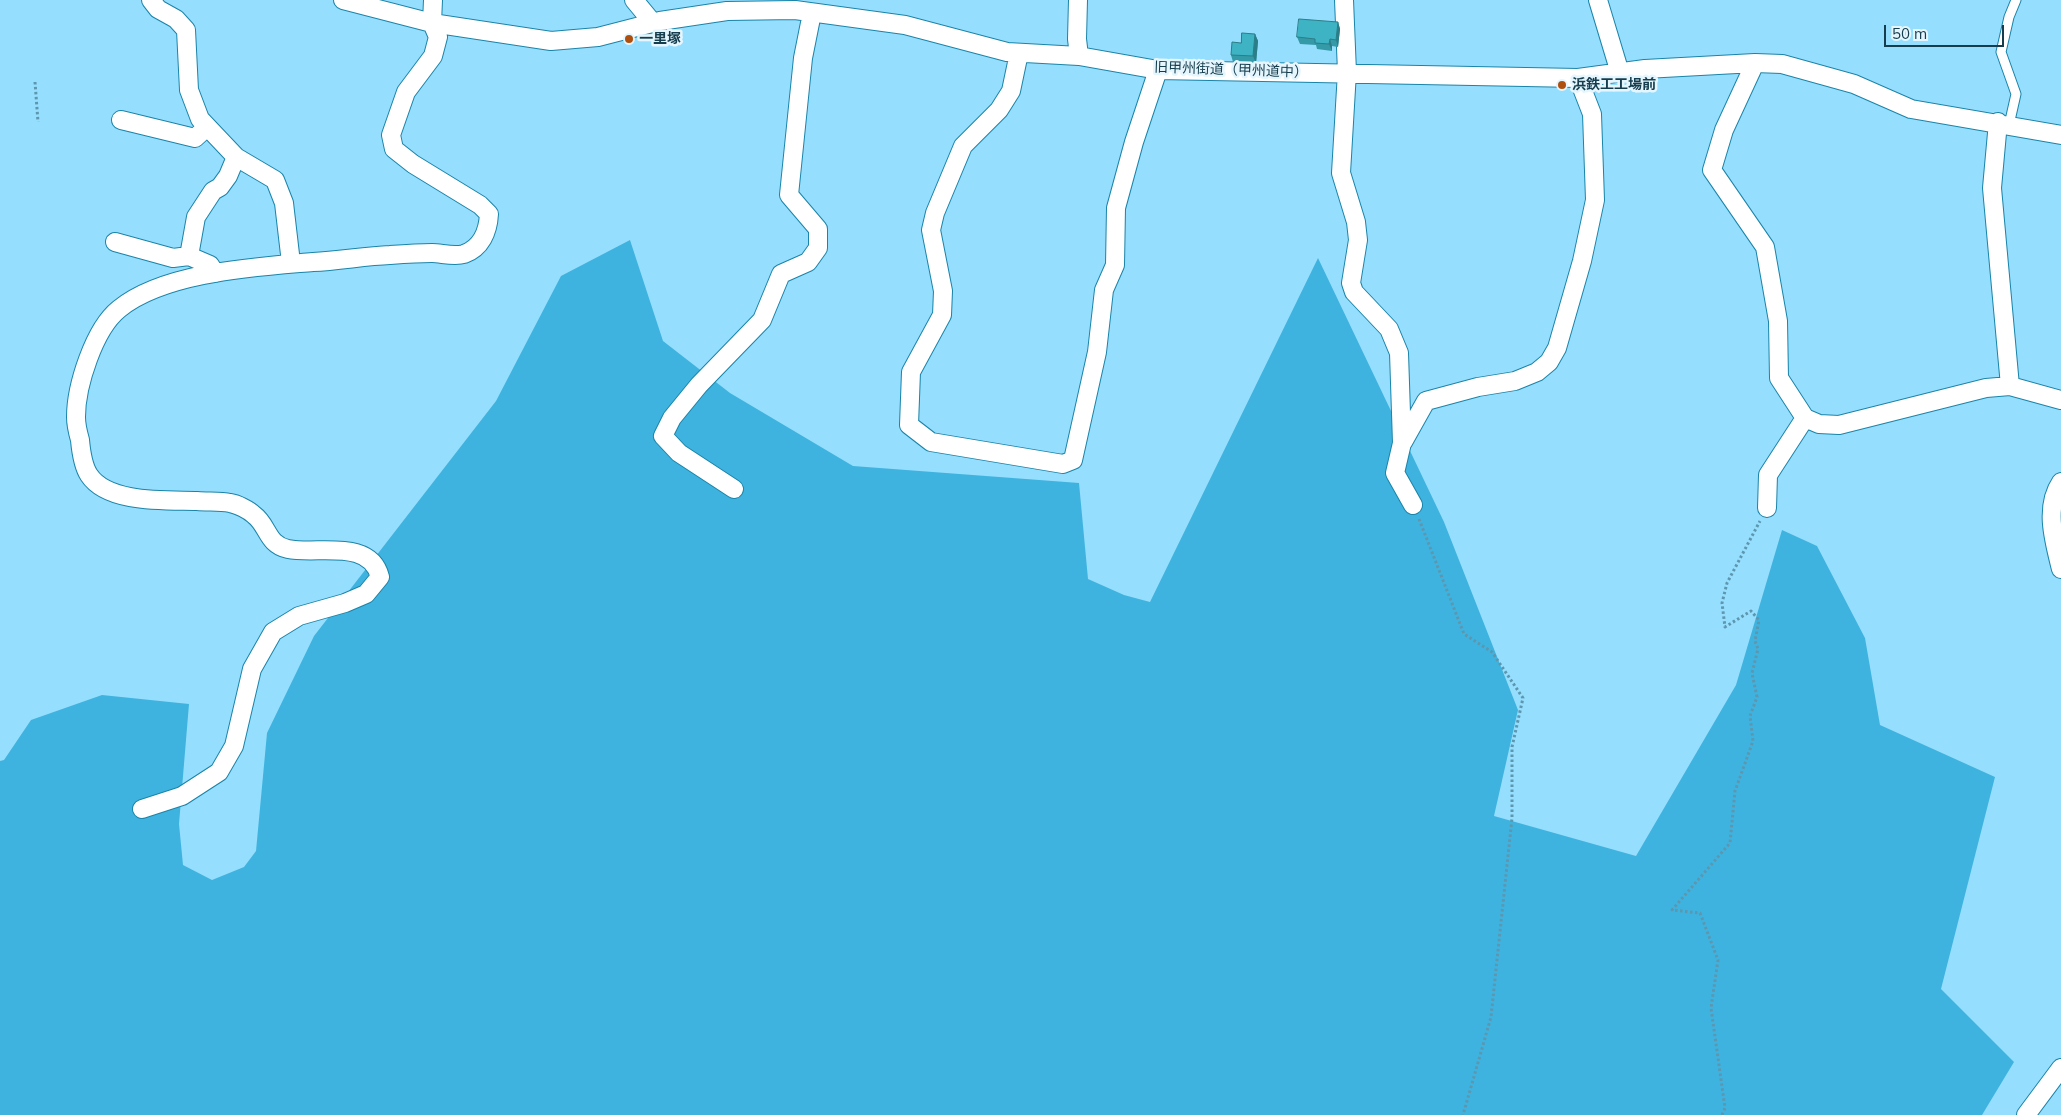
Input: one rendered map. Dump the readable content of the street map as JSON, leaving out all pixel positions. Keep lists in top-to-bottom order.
{
  "streets": {
    "street": ["旧甲州街道（甲州道中）"]
  },
  "places": ["一里塚", "浜鉄工工場前"],
  "scale_bar": "50 m"
}
